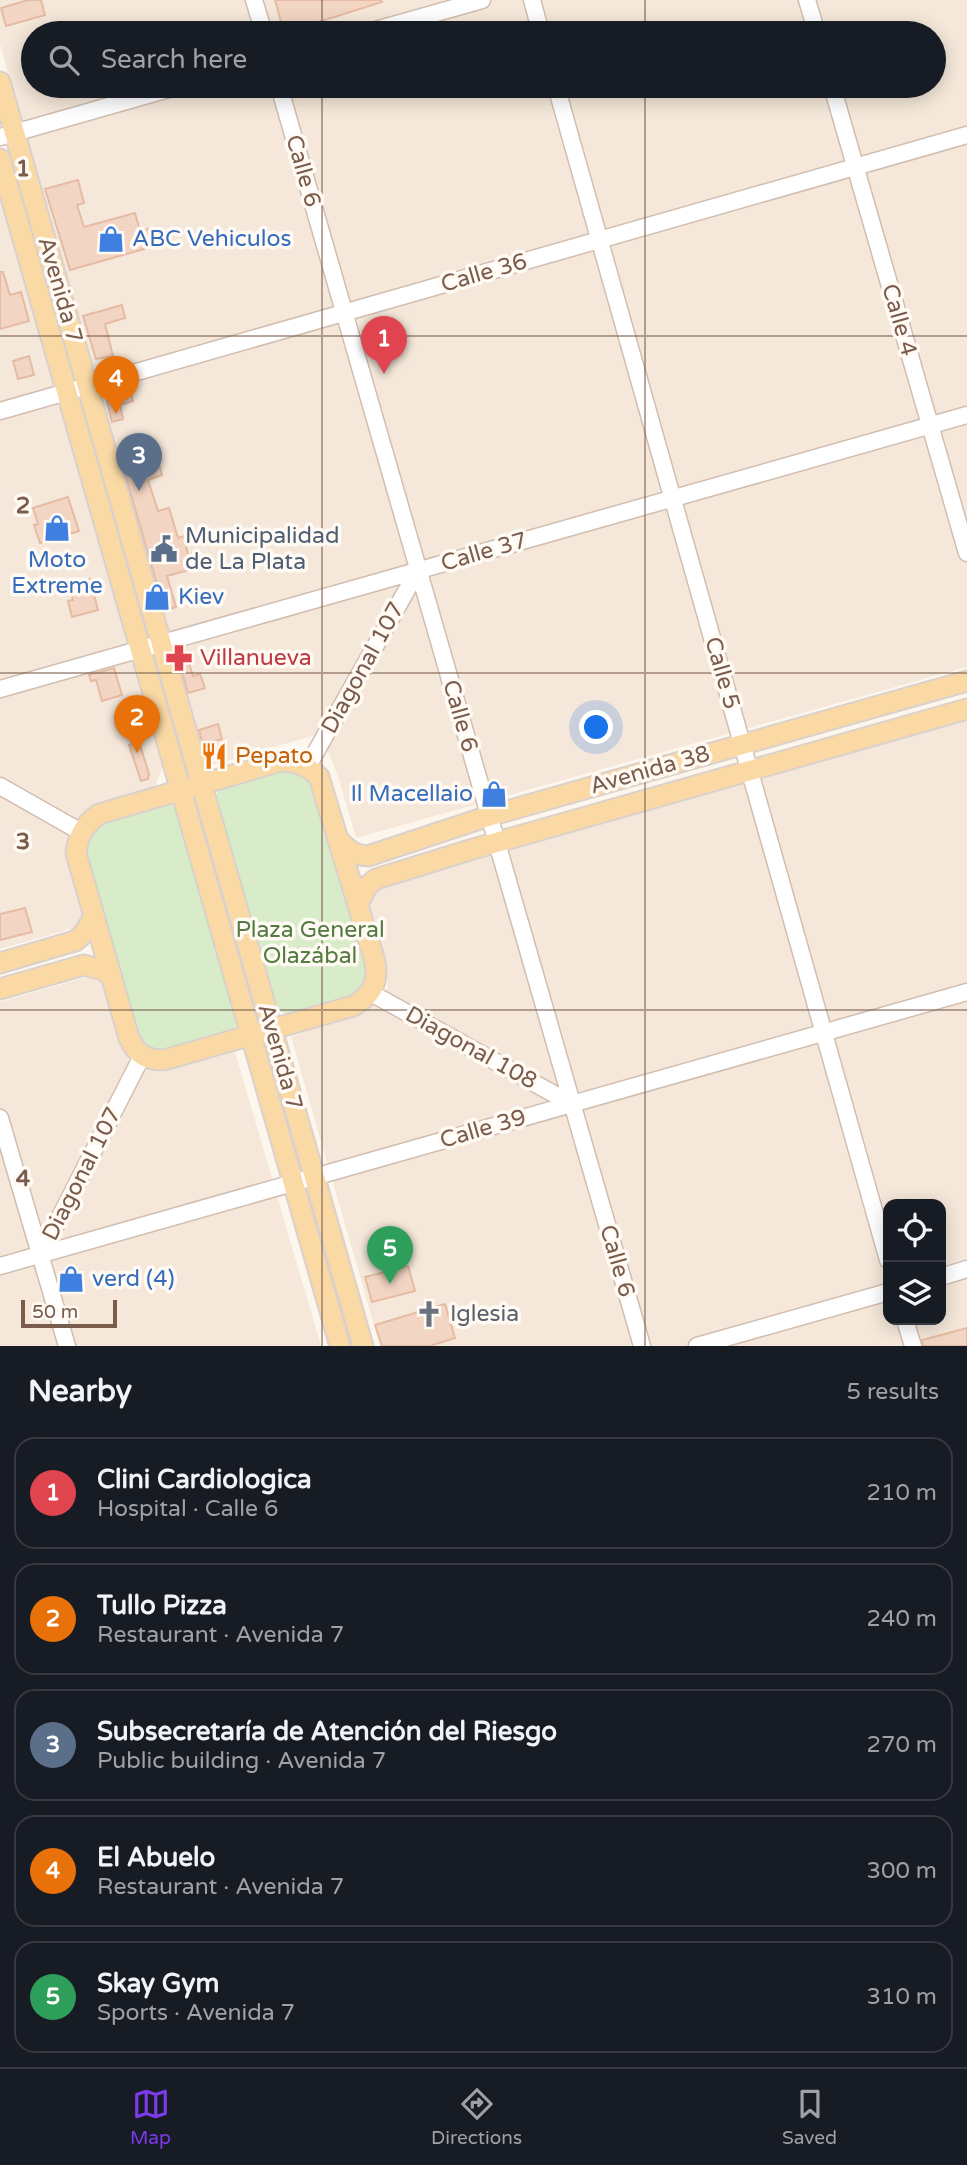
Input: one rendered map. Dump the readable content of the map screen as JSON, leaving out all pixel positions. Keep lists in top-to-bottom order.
{
  "streets": {
    "main road": ["Avenida 7", "Avenida 38"],
    "street": [
      "Calle 6",
      "Calle 36",
      "Calle 4",
      "Calle 37",
      "Diagonal 107",
      "Calle 5",
      "Diagonal 108",
      "Calle 39"
    ]
  },
  "crossings": [
    ["Calle 6", "Calle 36"],
    ["Calle 6", "Calle 37"],
    ["Calle 6", "Diagonal 107"],
    ["Calle 6", "Avenida 38"],
    ["Calle 6", "Diagonal 108"],
    ["Calle 6", "Calle 39"],
    ["Calle 36", "Avenida 7"],
    ["Calle 36", "Calle 4"],
    ["Calle 36", "Calle 5"],
    ["Avenida 7", "Calle 37"],
    ["Avenida 7", "Calle 39"],
    ["Calle 4", "Calle 37"],
    ["Calle 37", "Diagonal 107"],
    ["Calle 37", "Calle 5"],
    ["Diagonal 107", "Calle 39"],
    ["Calle 5", "Avenida 38"],
    ["Calle 5", "Calle 39"],
    ["Diagonal 108", "Calle 39"]
  ],
  "parks": ["Plaza General Olazábal"],
  "places": {
    "shop": [
      "ABC Vehiculos",
      "Moto Extreme",
      "Kiev",
      "Il Macellaio",
      "verd (4)"
    ],
    "public building": ["Municipalidad de La Plata"],
    "pharmacy": ["Villanueva"],
    "restaurant": ["Pepato"],
    "church": ["Iglesia"]
  },
  "scale_bar": "50 m",
  "page": {
    "search": "Search here",
    "pins": [
      "1",
      "4",
      "3",
      "2",
      "5"
    ],
    "scale": "50 m",
    "heading": ["Nearby", "5 results"],
    "list": [
      {
        "mark": "1",
        "name": "Clini Cardiologica",
        "note": "Hospital · Calle 6",
        "value": "210 m"
      },
      {
        "mark": "2",
        "name": "Tullo Pizza",
        "note": "Restaurant · Avenida 7",
        "value": "240 m"
      },
      {
        "mark": "3",
        "name": "Subsecretaría de Atención del Riesgo",
        "note": "Public building · Avenida 7",
        "value": "270 m"
      },
      {
        "mark": "4",
        "name": "El Abuelo",
        "note": "Restaurant · Avenida 7",
        "value": "300 m"
      },
      {
        "mark": "5",
        "name": "Skay Gym",
        "note": "Sports · Avenida 7",
        "value": "310 m"
      }
    ],
    "nav": ["Map", "Directions", "Saved"]
  },
  "grid": {
    "rows": [
      "1",
      "2",
      "3",
      "4"
    ]
  }
}
